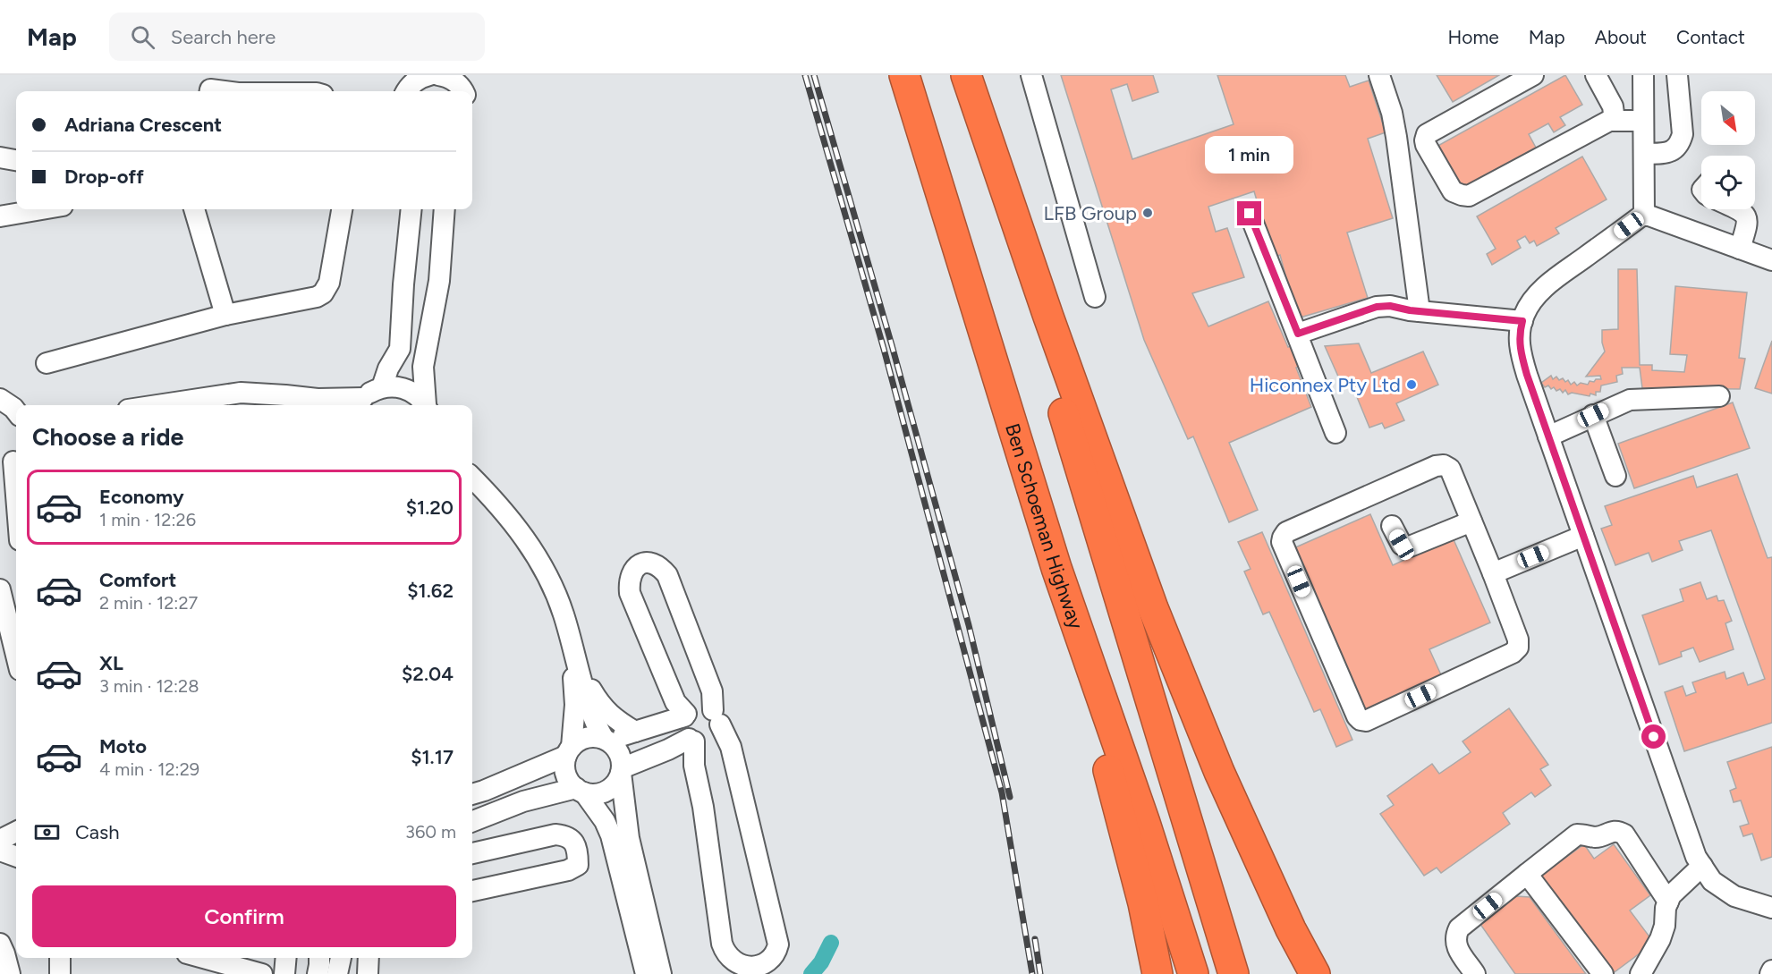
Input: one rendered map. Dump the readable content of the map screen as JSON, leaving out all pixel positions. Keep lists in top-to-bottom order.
{
  "streets": {
    "highway": ["Ben Schoeman Highway"]
  },
  "places": ["LFB Group", "Hiconnex Pty Ltd"],
  "north": "bottom right",
  "page": {
    "header": "Map",
    "search": "Search here",
    "nav": [
      "Home",
      "Map",
      "About",
      "Contact"
    ],
    "banner": ["Adriana Crescent", "Drop-off"],
    "bubble": "1 min",
    "heading": "Choose a ride",
    "list": [
      {
        "name": "Economy",
        "note": "1 min · 12:26",
        "value": "$1.20"
      },
      {
        "name": "Comfort",
        "note": "2 min · 12:27",
        "value": "$1.62"
      },
      {
        "name": "XL",
        "note": "3 min · 12:28",
        "value": "$2.04"
      },
      {
        "name": "Moto",
        "note": "4 min · 12:29",
        "value": "$1.17"
      }
    ],
    "pay": ["Cash", "360 m"],
    "buttons": "Confirm"
  }
}
